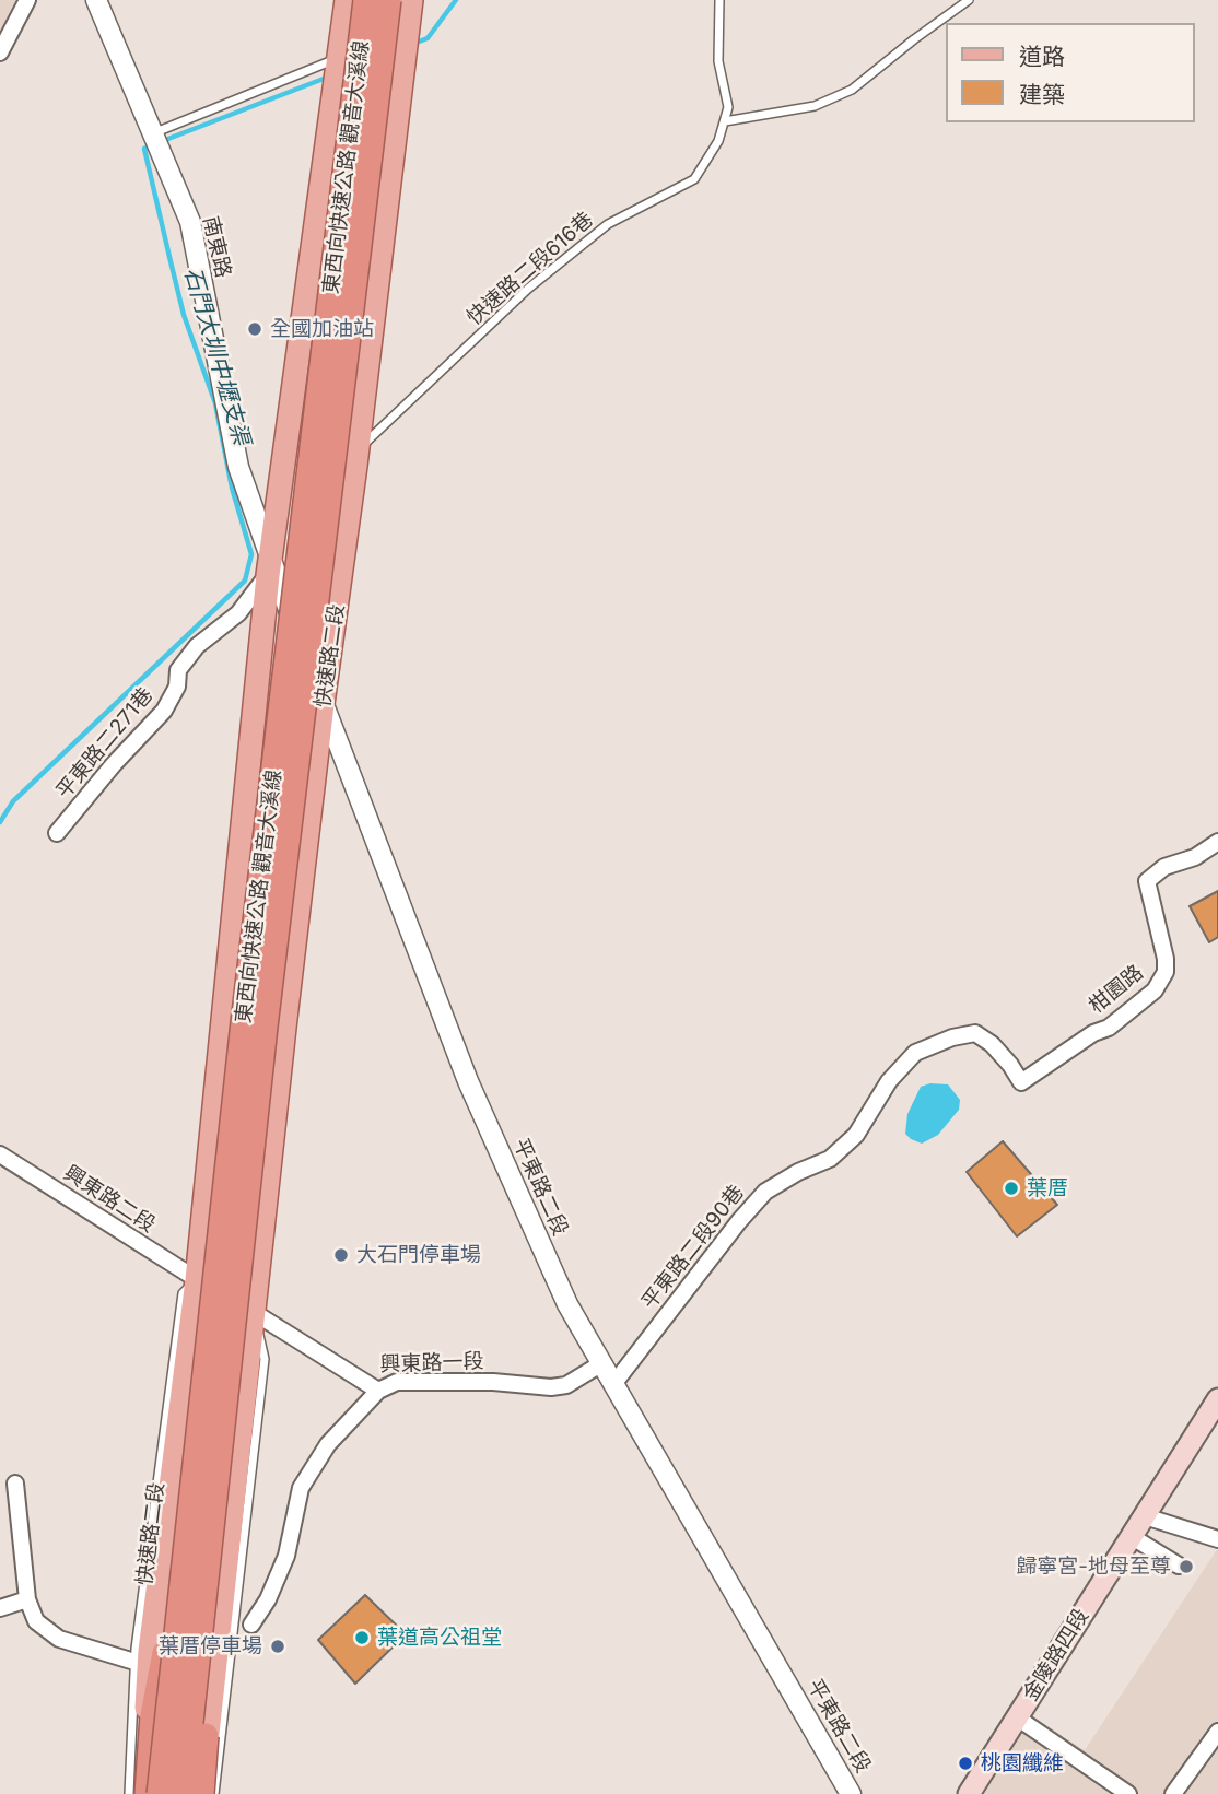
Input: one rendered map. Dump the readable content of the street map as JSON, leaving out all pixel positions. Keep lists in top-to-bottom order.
{
  "streets": {
    "highway": ["東西向快速公路 觀音大溪線"],
    "main road": ["快速路二段", "金陵路四段"],
    "street": [
      "南東路",
      "平東路二271巷",
      "柑園路",
      "平東路二段",
      "興東路二段",
      "平東路二段90巷",
      "興東路一段"
    ],
    "lane": ["快速路二段616巷"]
  },
  "crossings": [
    ["南東路", "快速路二段"],
    ["南東路", "平東路二271巷"],
    ["南東路", "平東路二段"],
    ["快速路二段616巷", "快速路二段"],
    ["快速路二段", "平東路二271巷"],
    ["快速路二段", "平東路二段"],
    ["快速路二段", "興東路二段"],
    ["快速路二段", "興東路一段"],
    ["平東路二271巷", "平東路二段"],
    ["柑園路", "平東路二段90巷"],
    ["平東路二段", "平東路二段90巷"],
    ["平東路二段", "興東路一段"],
    ["興東路二段", "興東路一段"]
  ],
  "water": ["石門大圳中壢支渠"],
  "places": [
    "全國加油站",
    "葉厝",
    "大石門停車場",
    "歸寧宮-地母至尊",
    "葉道高公祖堂",
    "葉厝停車場",
    "桃園纖維"
  ],
  "legend": ["道路", "建築"]
}
